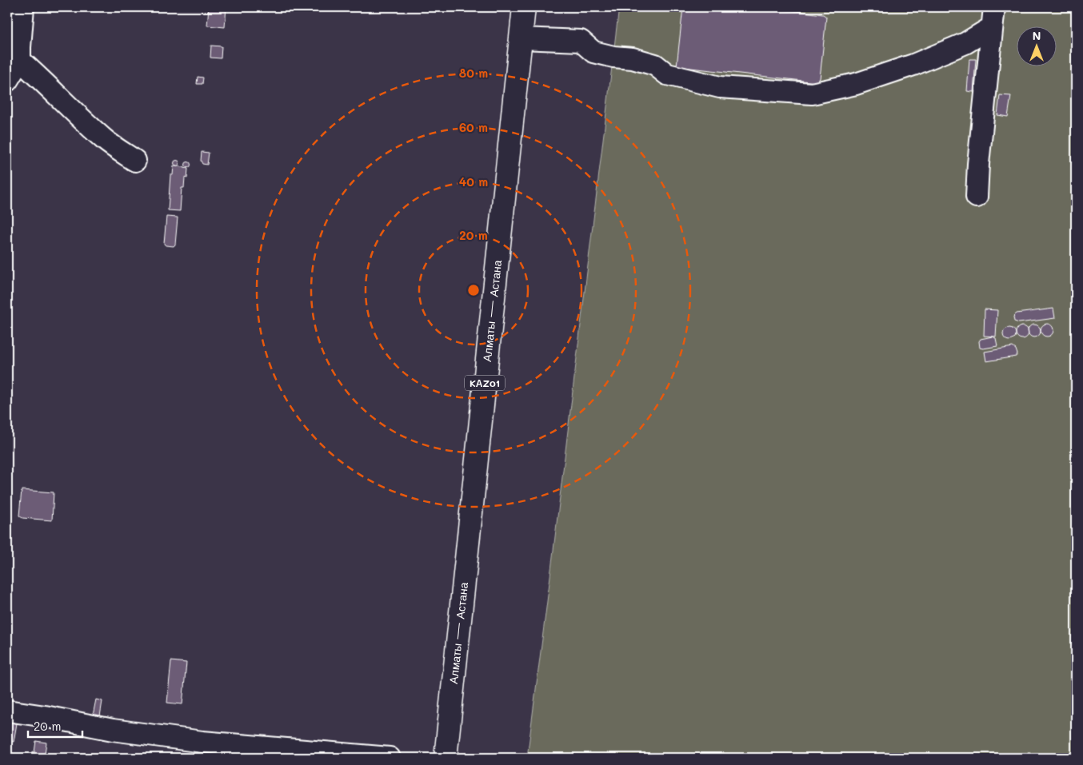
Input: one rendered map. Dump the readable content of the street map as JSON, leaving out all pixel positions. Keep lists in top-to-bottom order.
{
  "streets": {
    "highway": ["Алматы — Астана", "KАZ01"]
  },
  "scale_bar": "20 m",
  "north": "top",
  "rings": [
    "80 m",
    "60 m",
    "40 m",
    "20 m"
  ]
}
